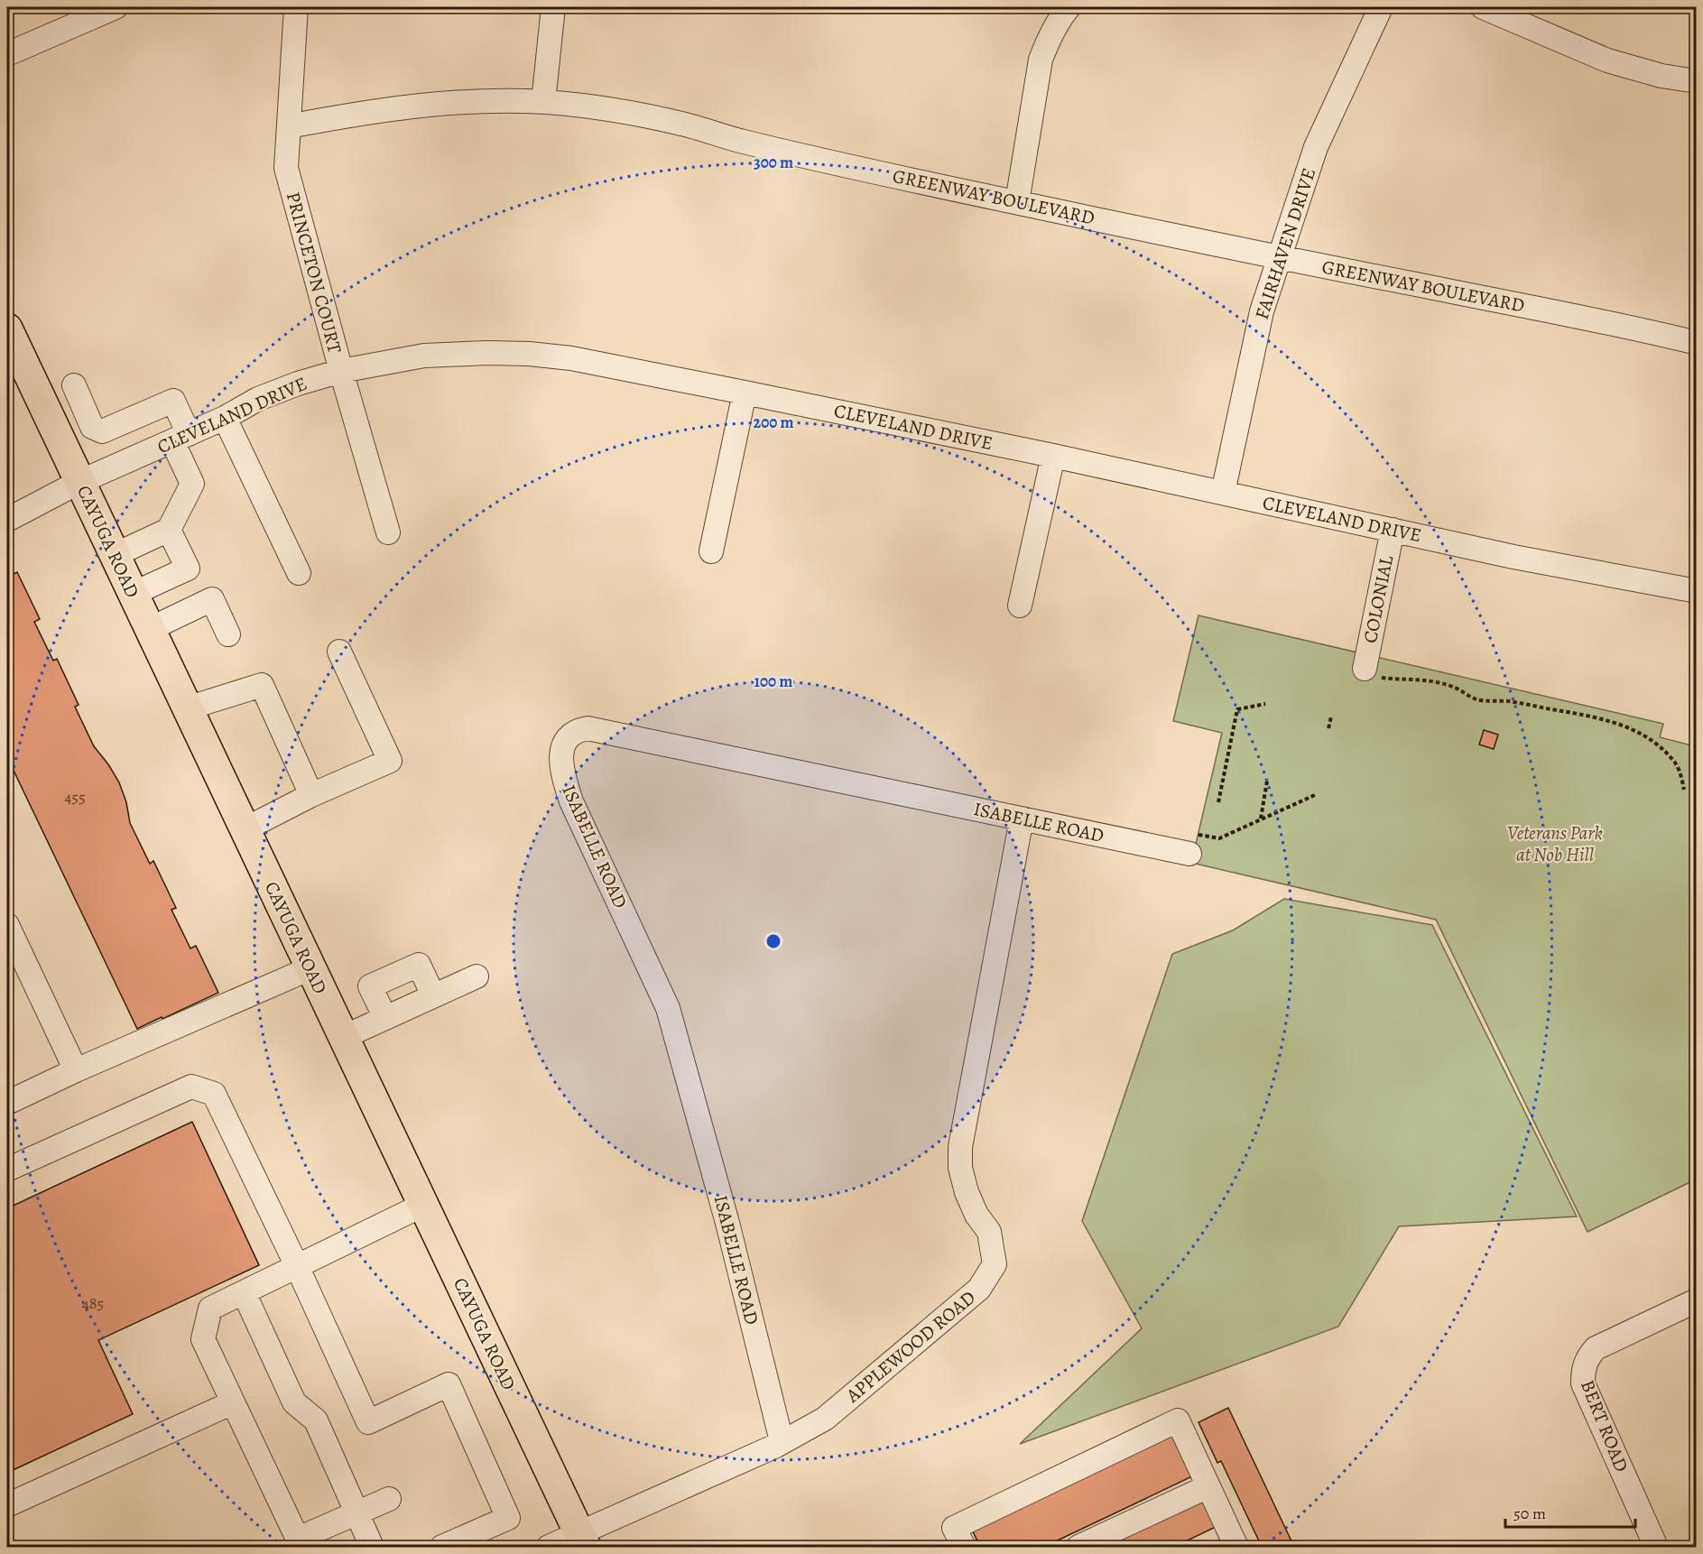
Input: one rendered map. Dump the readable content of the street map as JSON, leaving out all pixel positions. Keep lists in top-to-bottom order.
{
  "streets": {
    "main road": ["CAYUGA ROAD"],
    "street": [
      "GREENWAY BOULEVARD",
      "FAIRHAVEN DRIVE",
      "PRINCETON COURT",
      "CLEVELAND DRIVE",
      "COLONIAL",
      "ISABELLE ROAD",
      "APPLEWOOD ROAD",
      "BERT ROAD"
    ]
  },
  "crossings": [
    ["GREENWAY BOULEVARD", "FAIRHAVEN DRIVE"],
    ["GREENWAY BOULEVARD", "PRINCETON COURT"],
    ["FAIRHAVEN DRIVE", "CLEVELAND DRIVE"],
    ["PRINCETON COURT", "CLEVELAND DRIVE"],
    ["CLEVELAND DRIVE", "CAYUGA ROAD"],
    ["CLEVELAND DRIVE", "COLONIAL"],
    ["CAYUGA ROAD", "APPLEWOOD ROAD"],
    ["ISABELLE ROAD", "APPLEWOOD ROAD"]
  ],
  "parks": ["Veterans Park at Nob Hill"],
  "house_numbers": ["455", "485"],
  "scale_bar": "50 m",
  "rings": ["300 m", "200 m", "100 m"]
}
